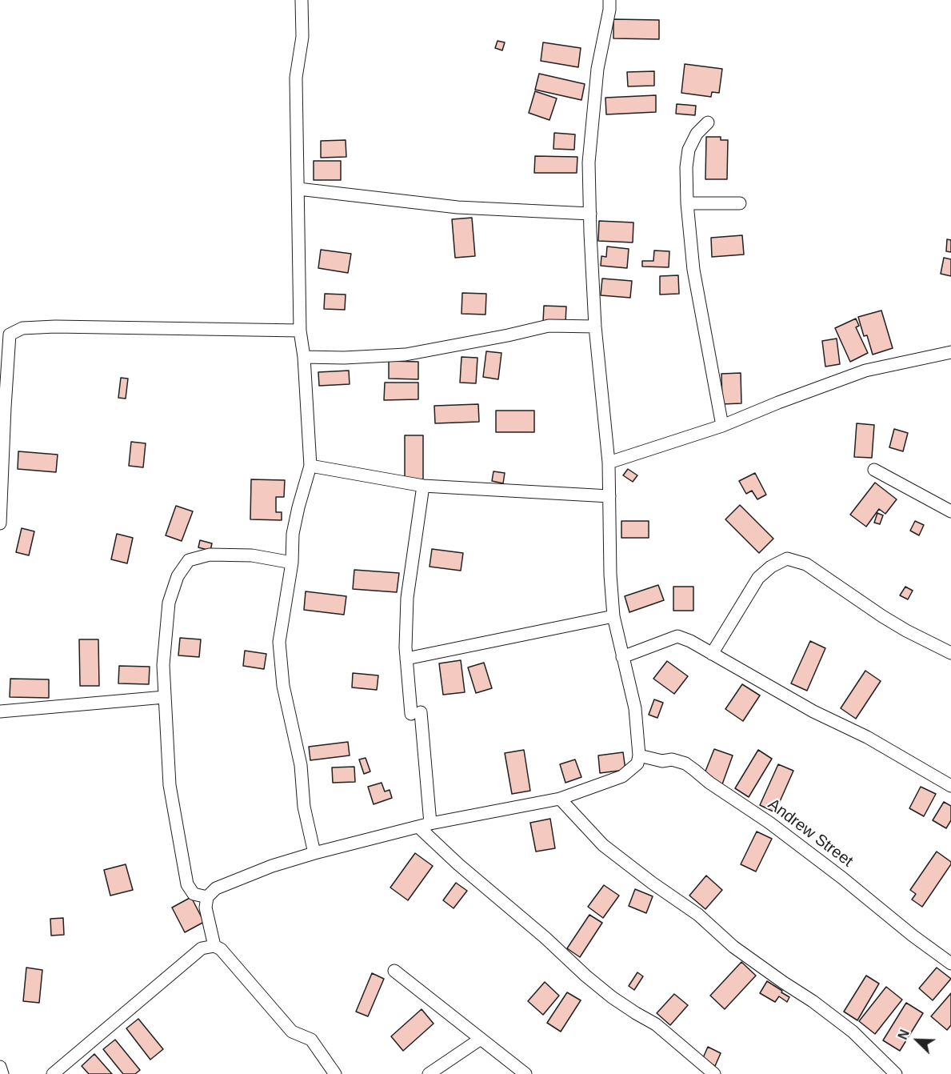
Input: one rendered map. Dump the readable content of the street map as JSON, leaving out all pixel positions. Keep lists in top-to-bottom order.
{
  "streets": {
    "street": ["Andrew Street"]
  },
  "north": "top left"
}
